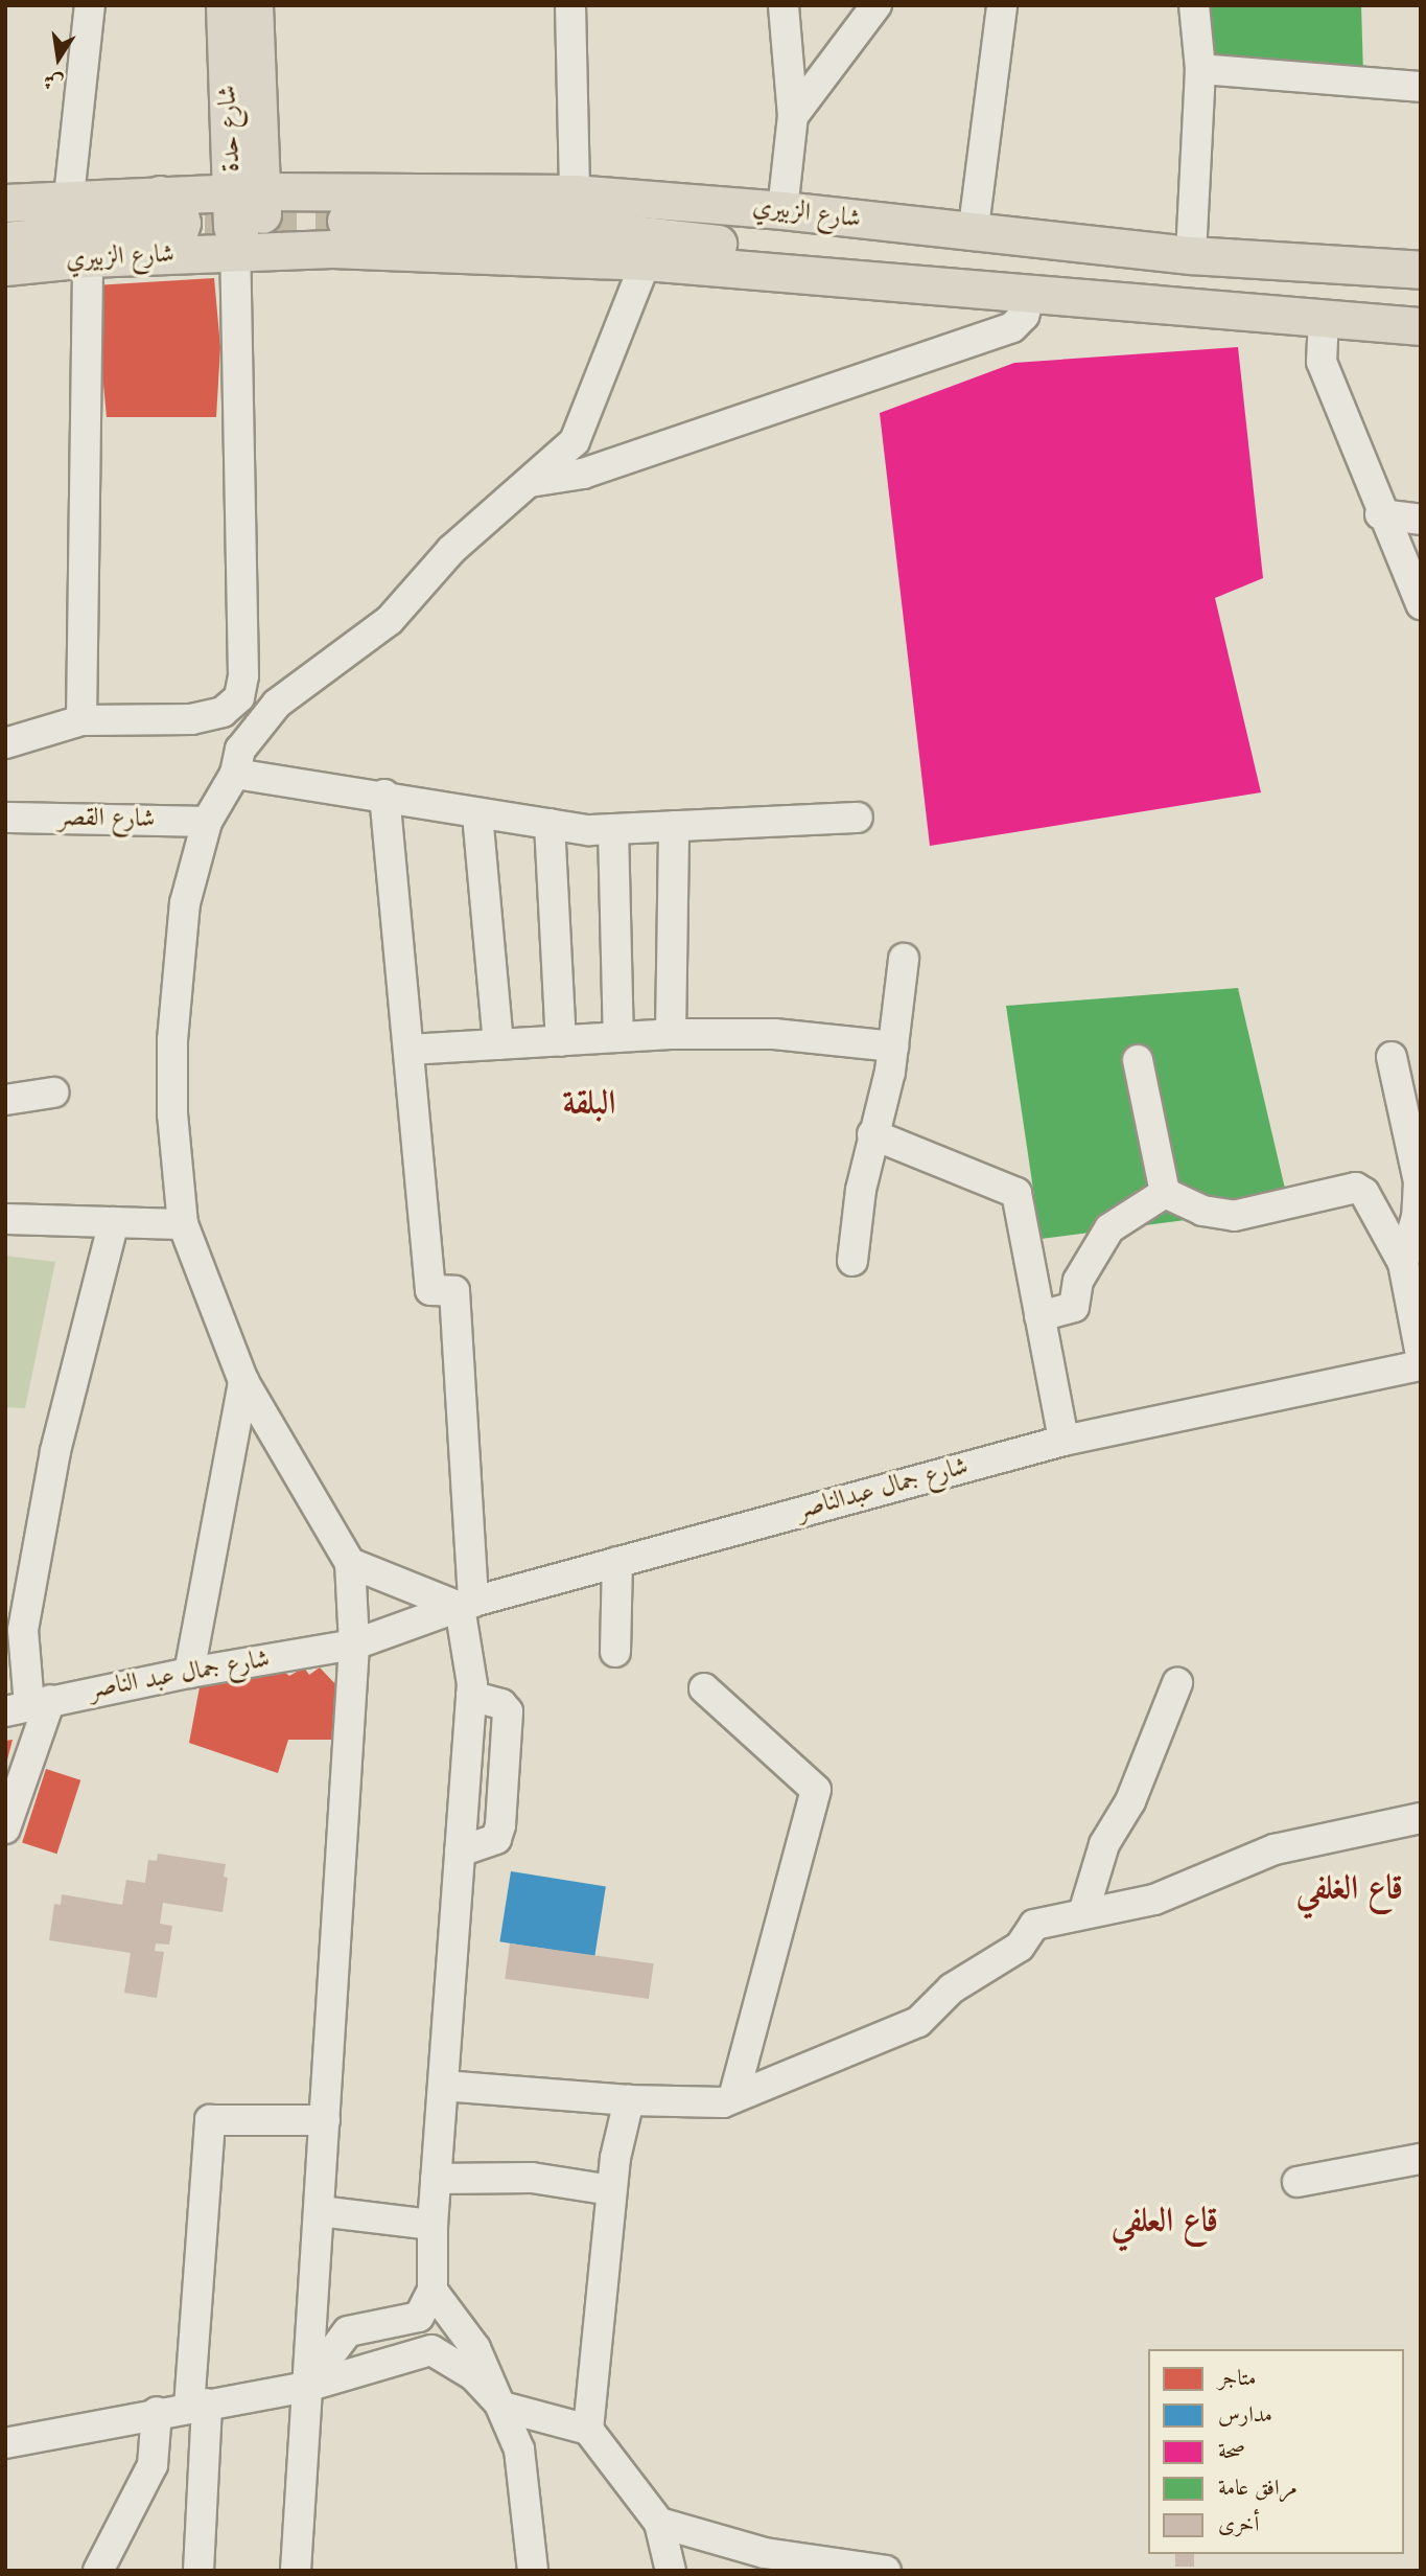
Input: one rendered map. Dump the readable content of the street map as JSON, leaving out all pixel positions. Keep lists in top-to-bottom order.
{
  "streets": {
    "main road": ["شارع حدة", "شارع الزبيري"],
    "street": ["شارع القصر", "شارع جمال عبدالناصر", "شارع جمال عبد الناصر"]
  },
  "crossings": [
    ["شارع حدة", "شارع الزبيري"],
    ["شارع جمال عبدالناصر", "شارع جمال عبد الناصر"]
  ],
  "districts": ["البلقة", "قاع الغلفي", "قاع العلفي"],
  "legend": [
    "متاجر",
    "مدارس",
    "صحة",
    "مرافق عامة",
    "أخرى"
  ],
  "north": "bottom"
}
